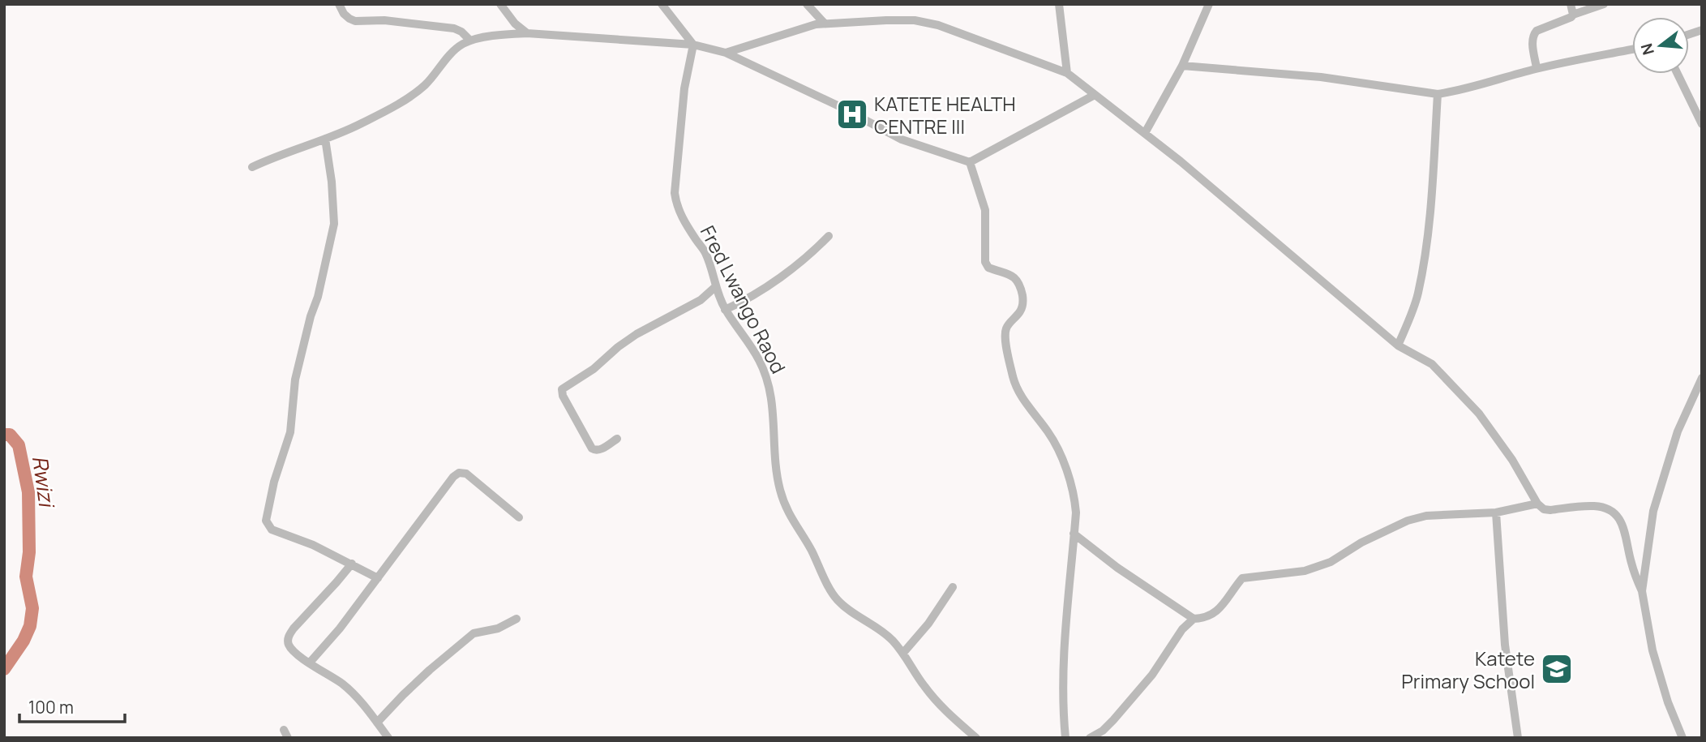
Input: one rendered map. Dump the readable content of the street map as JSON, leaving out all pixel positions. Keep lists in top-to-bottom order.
{
  "streets": {
    "street": ["Fred Lwango Raod"]
  },
  "water": ["Rwizi"],
  "places": {
    "hospital": ["KATETE HEALTH CENTRE III"],
    "school or university": ["Katete Primary School"]
  },
  "scale_bar": "100 m",
  "north": "left"
}
